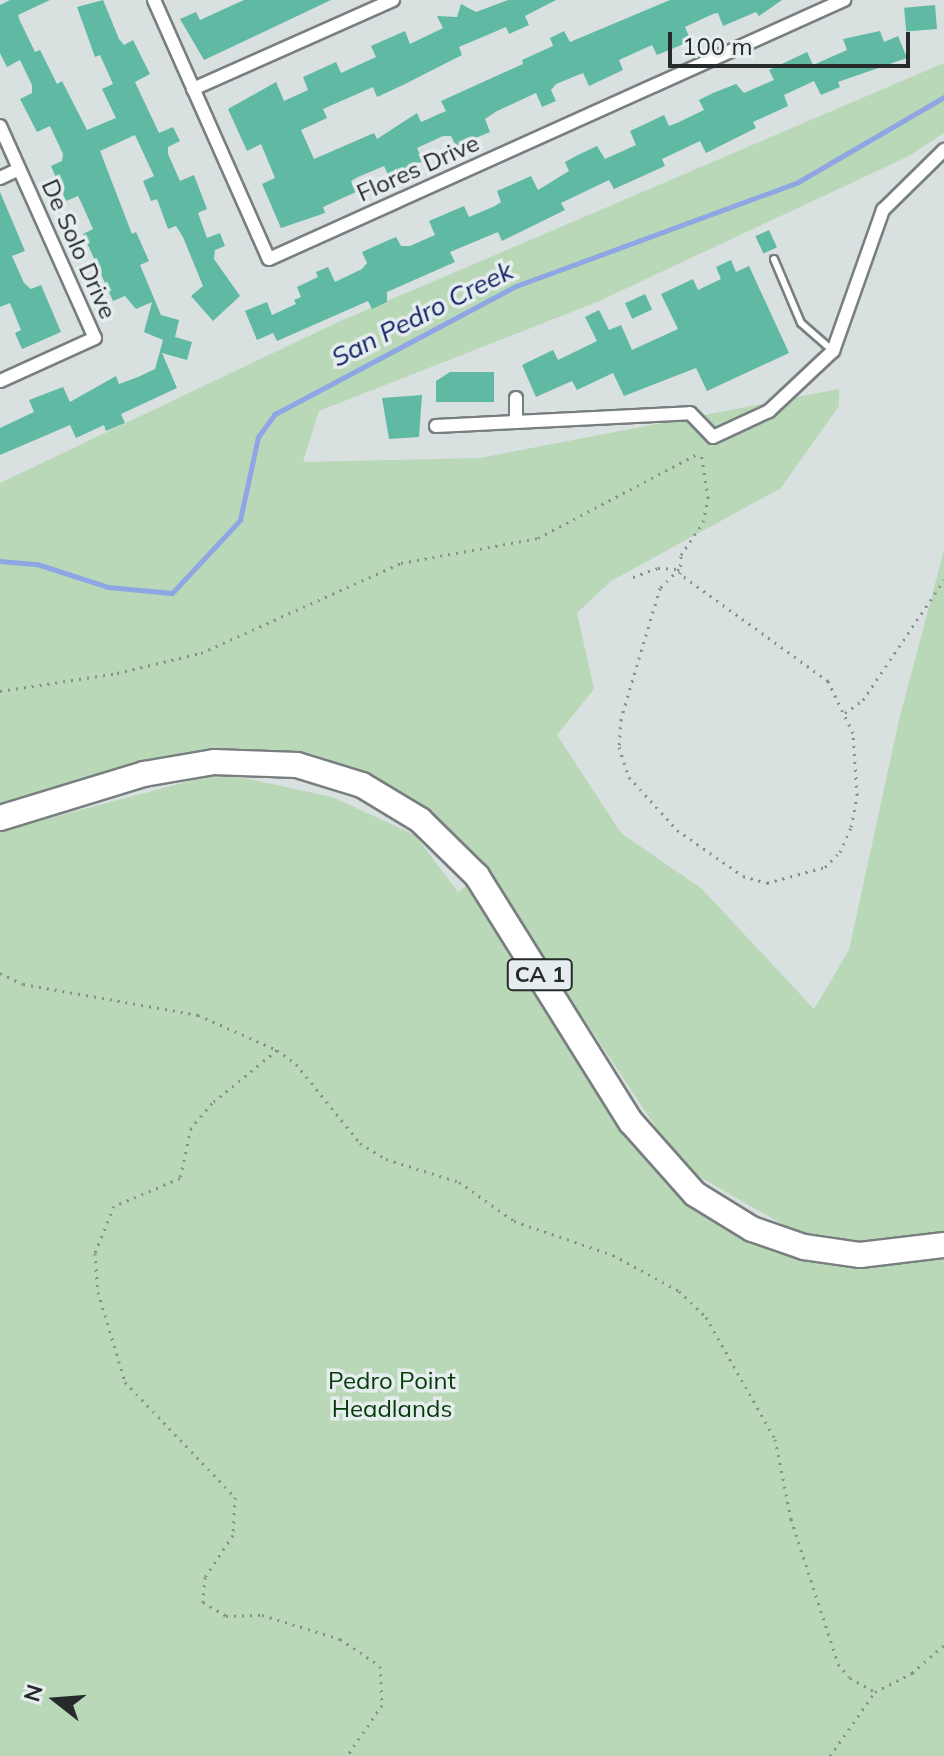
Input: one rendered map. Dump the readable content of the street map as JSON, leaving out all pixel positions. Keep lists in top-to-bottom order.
{
  "streets": {
    "highway": ["CA 1"],
    "street": ["Flores Drive", "De Solo Drive"]
  },
  "water": ["San Pedro Creek"],
  "parks": ["Pedro Point Headlands"],
  "scale_bar": "100 m",
  "north": "left"
}
